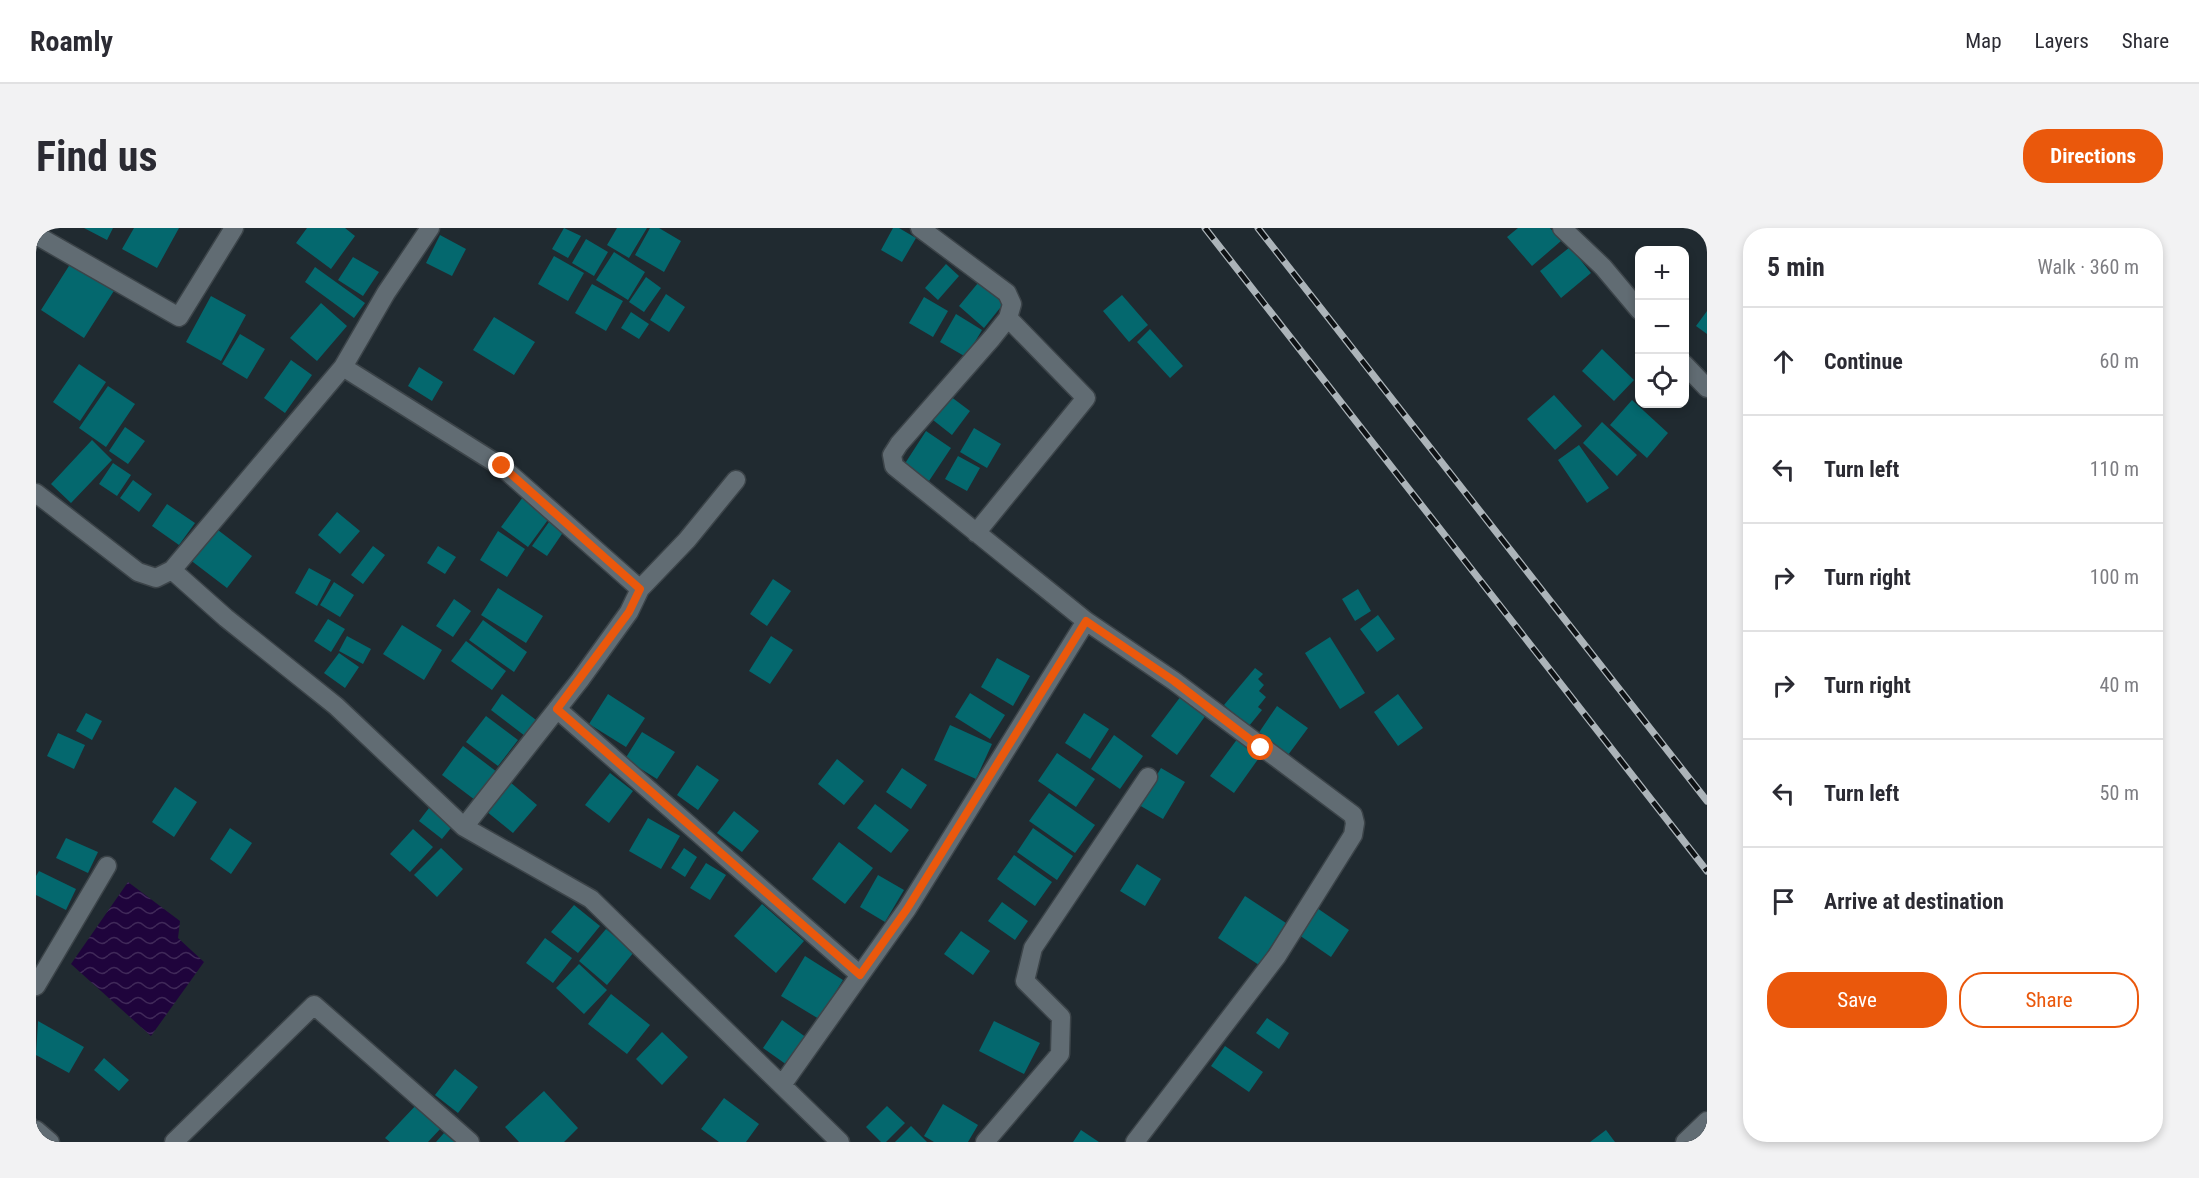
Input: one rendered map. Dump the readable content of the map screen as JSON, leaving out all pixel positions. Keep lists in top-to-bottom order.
{
  "page": {
    "header": "Roamly",
    "nav": ["Map", "Layers", "Share"],
    "buttons": [
      "Directions",
      ["Save", "Share"]
    ],
    "title": "Find us",
    "heading": ["5 min", "Walk · 360 m"],
    "map_buttons": ["+", "−"],
    "list": [
      ["Continue", "60 m"],
      ["Turn left", "110 m"],
      ["Turn right", "100 m"],
      ["Turn right", "40 m"],
      ["Turn left", "50 m"],
      "Arrive at destination"
    ]
  }
}
